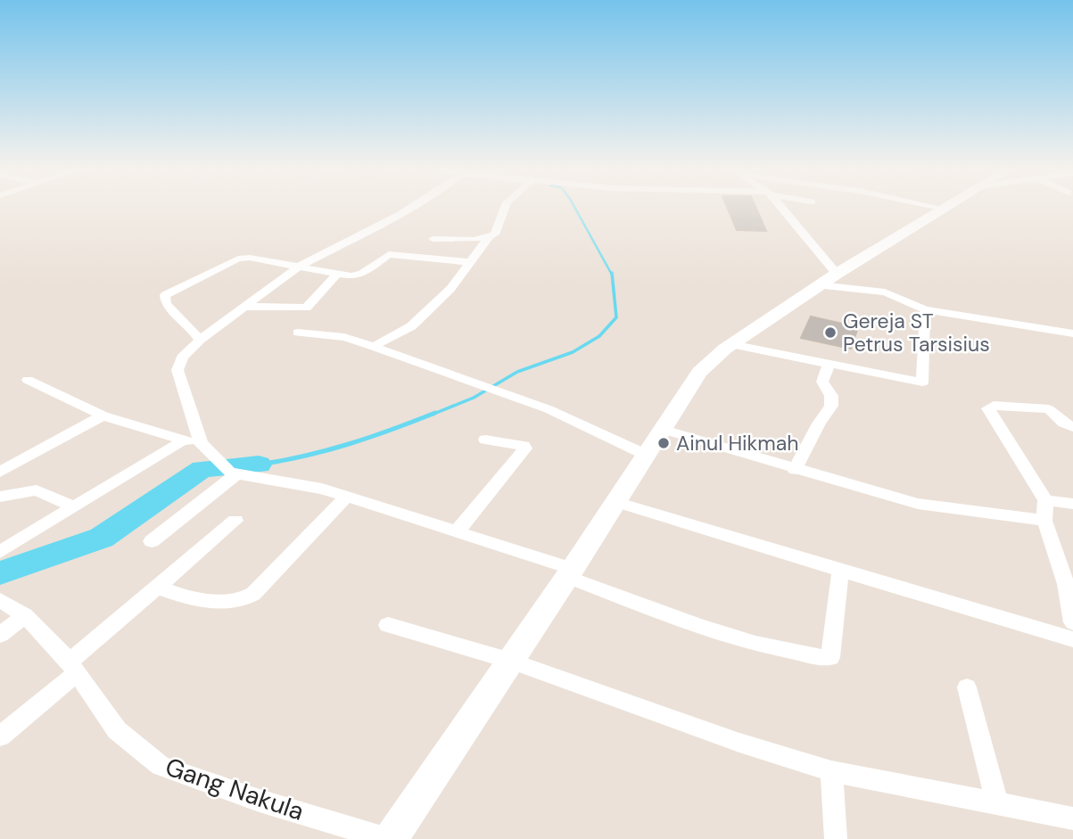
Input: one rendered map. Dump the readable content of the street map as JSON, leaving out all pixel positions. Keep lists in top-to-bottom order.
{
  "streets": {
    "street": ["Gang Nakula"]
  },
  "places": ["Gereja ST Petrus Tarsisius", "Ainul Hikmah"]
}
